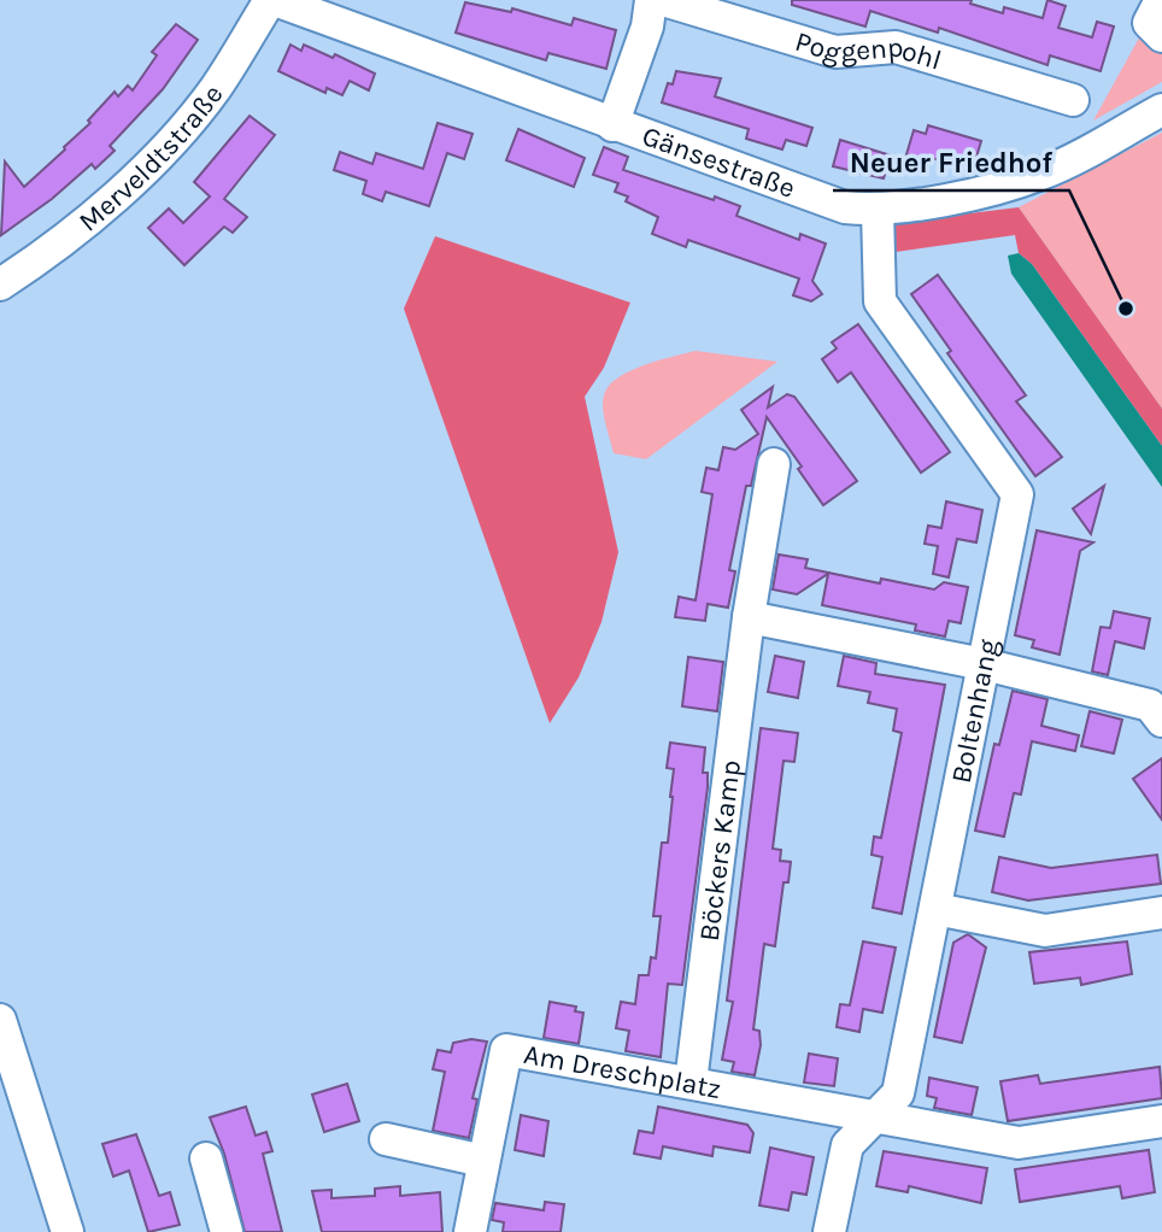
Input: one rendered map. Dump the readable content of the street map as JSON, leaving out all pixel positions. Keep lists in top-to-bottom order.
{
  "streets": {
    "street": [
      "Poggenpohl",
      "Merveldtstraße",
      "Gänsestraße",
      "Boltenhang",
      "Böckers Kamp",
      "Am Dreschplatz"
    ]
  },
  "crossings": [
    ["Merveldtstraße", "Gänsestraße"],
    ["Gänsestraße", "Boltenhang"],
    ["Boltenhang", "Am Dreschplatz"],
    ["Böckers Kamp", "Am Dreschplatz"]
  ],
  "places": ["Neuer Friedhof"]
}
